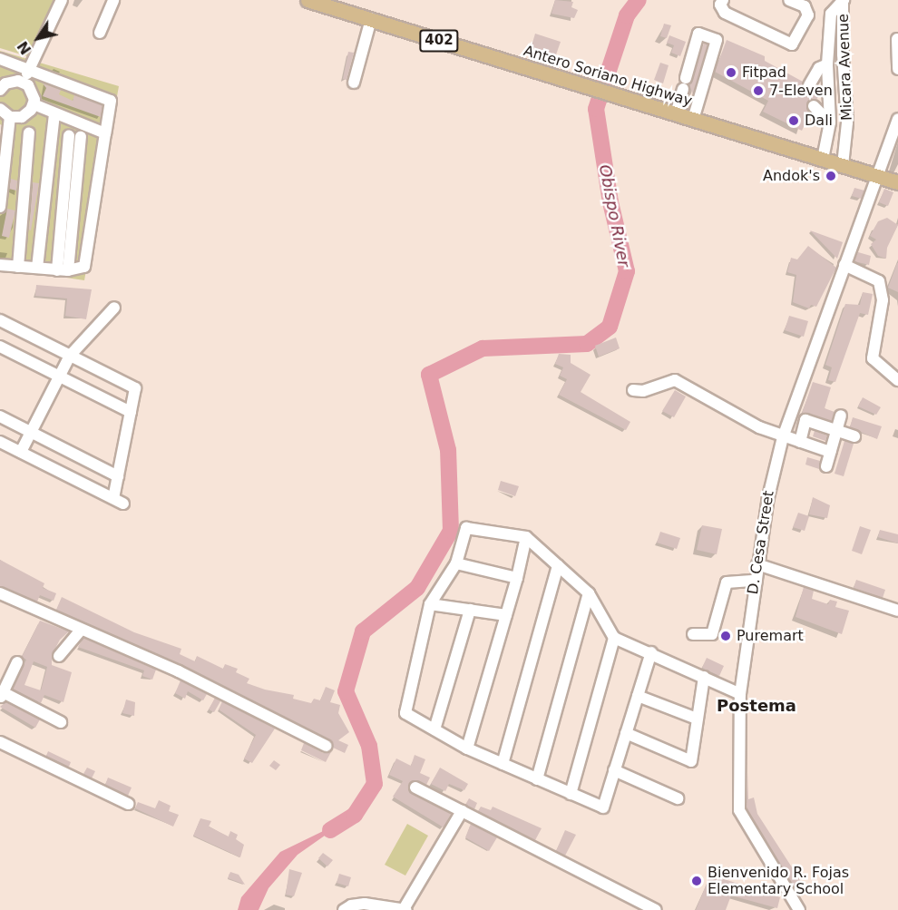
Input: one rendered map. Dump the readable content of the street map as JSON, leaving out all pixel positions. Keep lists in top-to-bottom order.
{
  "streets": {
    "main road": ["402", "Antero Soriano Highway"],
    "street": ["Micara Avenue", "D. Cesa Street"]
  },
  "crossings": [
    ["Micara Avenue", "Antero Soriano Highway"],
    ["Antero Soriano Highway", "D. Cesa Street"]
  ],
  "districts": ["Postema"],
  "water": ["Obispo River"],
  "places": [
    "Fitpad",
    "7-Eleven",
    "Dali",
    "Andok's",
    "Puremart",
    "Bienvenido R. Fojas Elementary School"
  ],
  "north": "bottom left"
}
